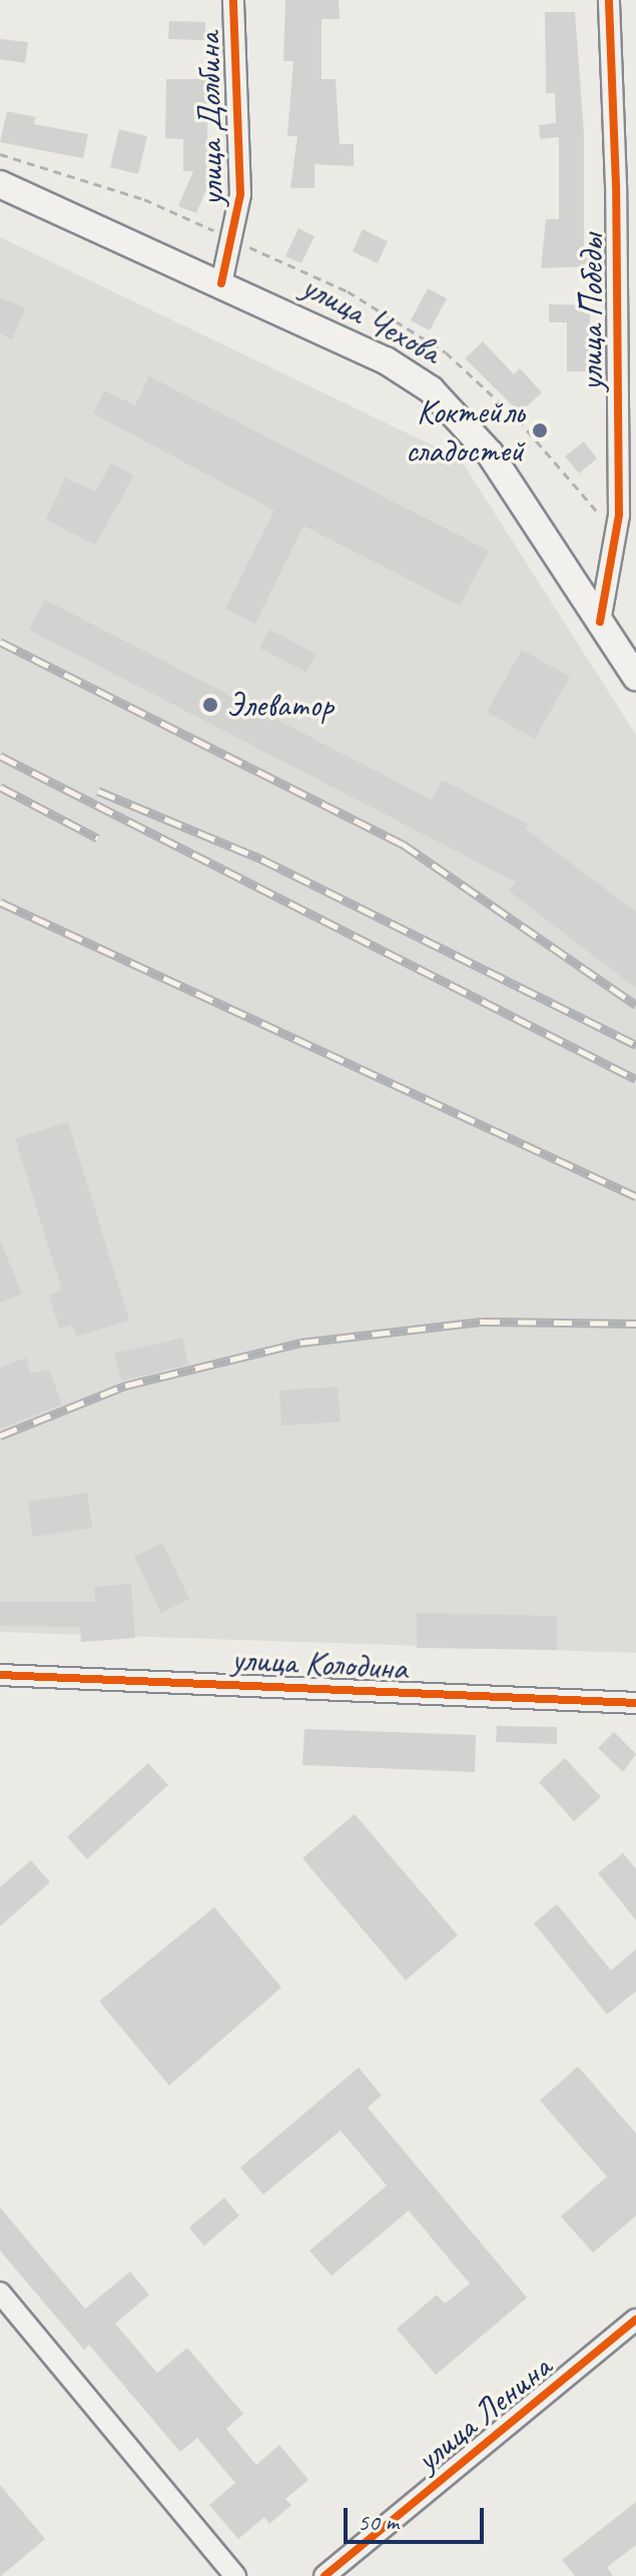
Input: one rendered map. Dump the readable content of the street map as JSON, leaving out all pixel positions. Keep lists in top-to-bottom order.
{
  "streets": {
    "main road": ["улица Чехова"],
    "street": [
      "улица Долбина",
      "улица Победы",
      "улица Колодина",
      "улица Ленина"
    ]
  },
  "crossings": [
    ["улица Долбина", "улица Чехова"],
    ["улица Победы", "улица Чехова"]
  ],
  "places": ["Коктейль сладостей", "Элеватор"],
  "scale_bar": "50 m"
}
